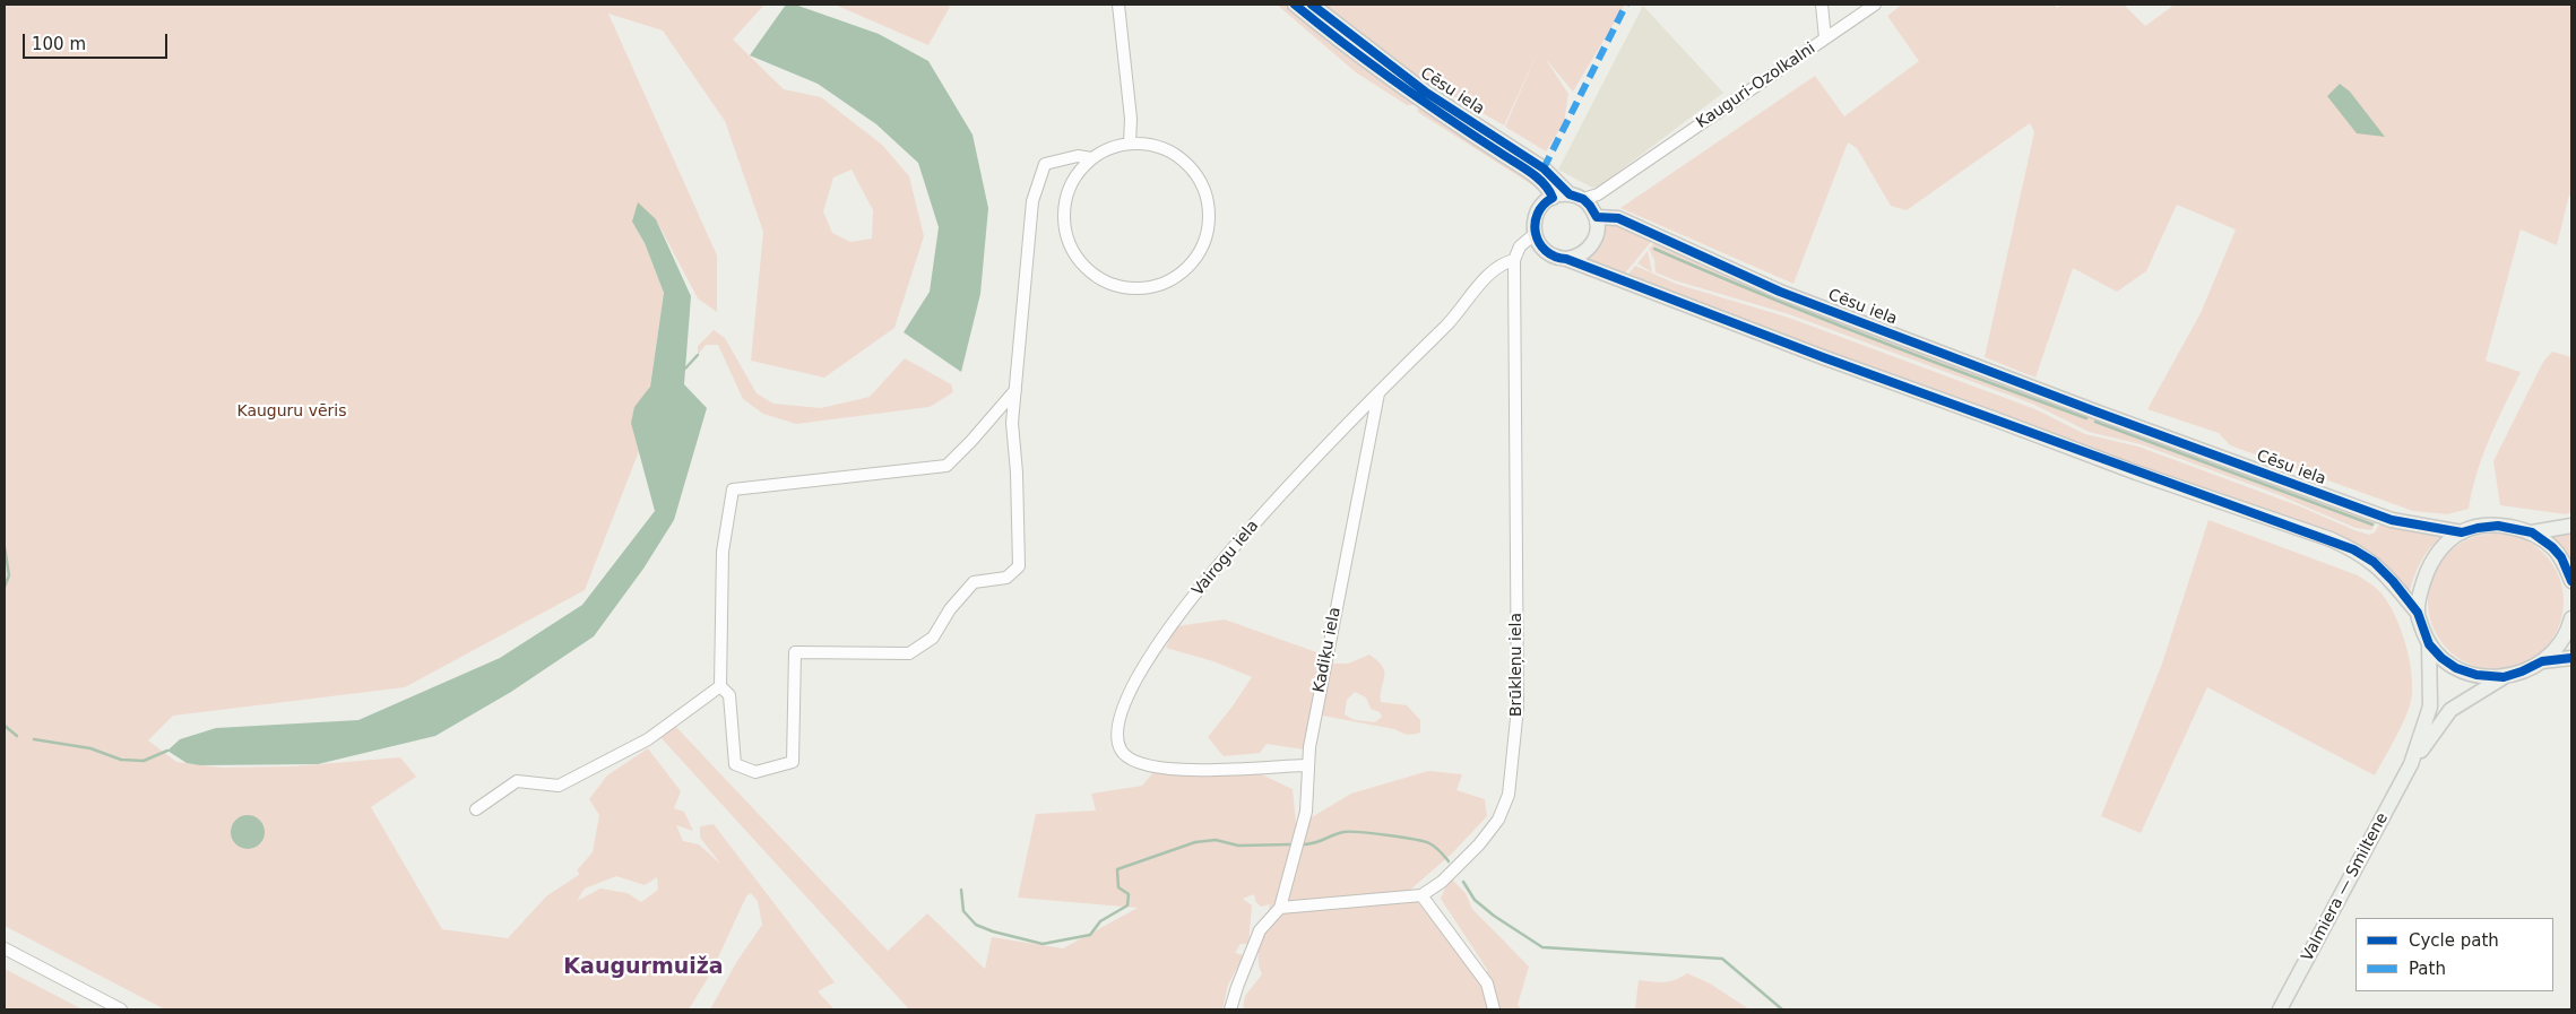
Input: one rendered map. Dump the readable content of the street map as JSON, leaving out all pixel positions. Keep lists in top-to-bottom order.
{
  "streets": {
    "main road": ["Cēsu iela", "Valmiera — Smiltene"],
    "street": [
      "Kauguri-Ozolkalni",
      "Vairogu iela",
      "Kadiķu iela",
      "Brūkleņu iela"
    ]
  },
  "crossings": [
    ["Vairogu iela", "Kadiķu iela"],
    ["Vairogu iela", "Brūkleņu iela"]
  ],
  "districts": ["Kaugurmuiža"],
  "parks": ["Kauguru vēris"],
  "legend": ["Cycle path", "Path"],
  "scale_bar": "100 m"
}
